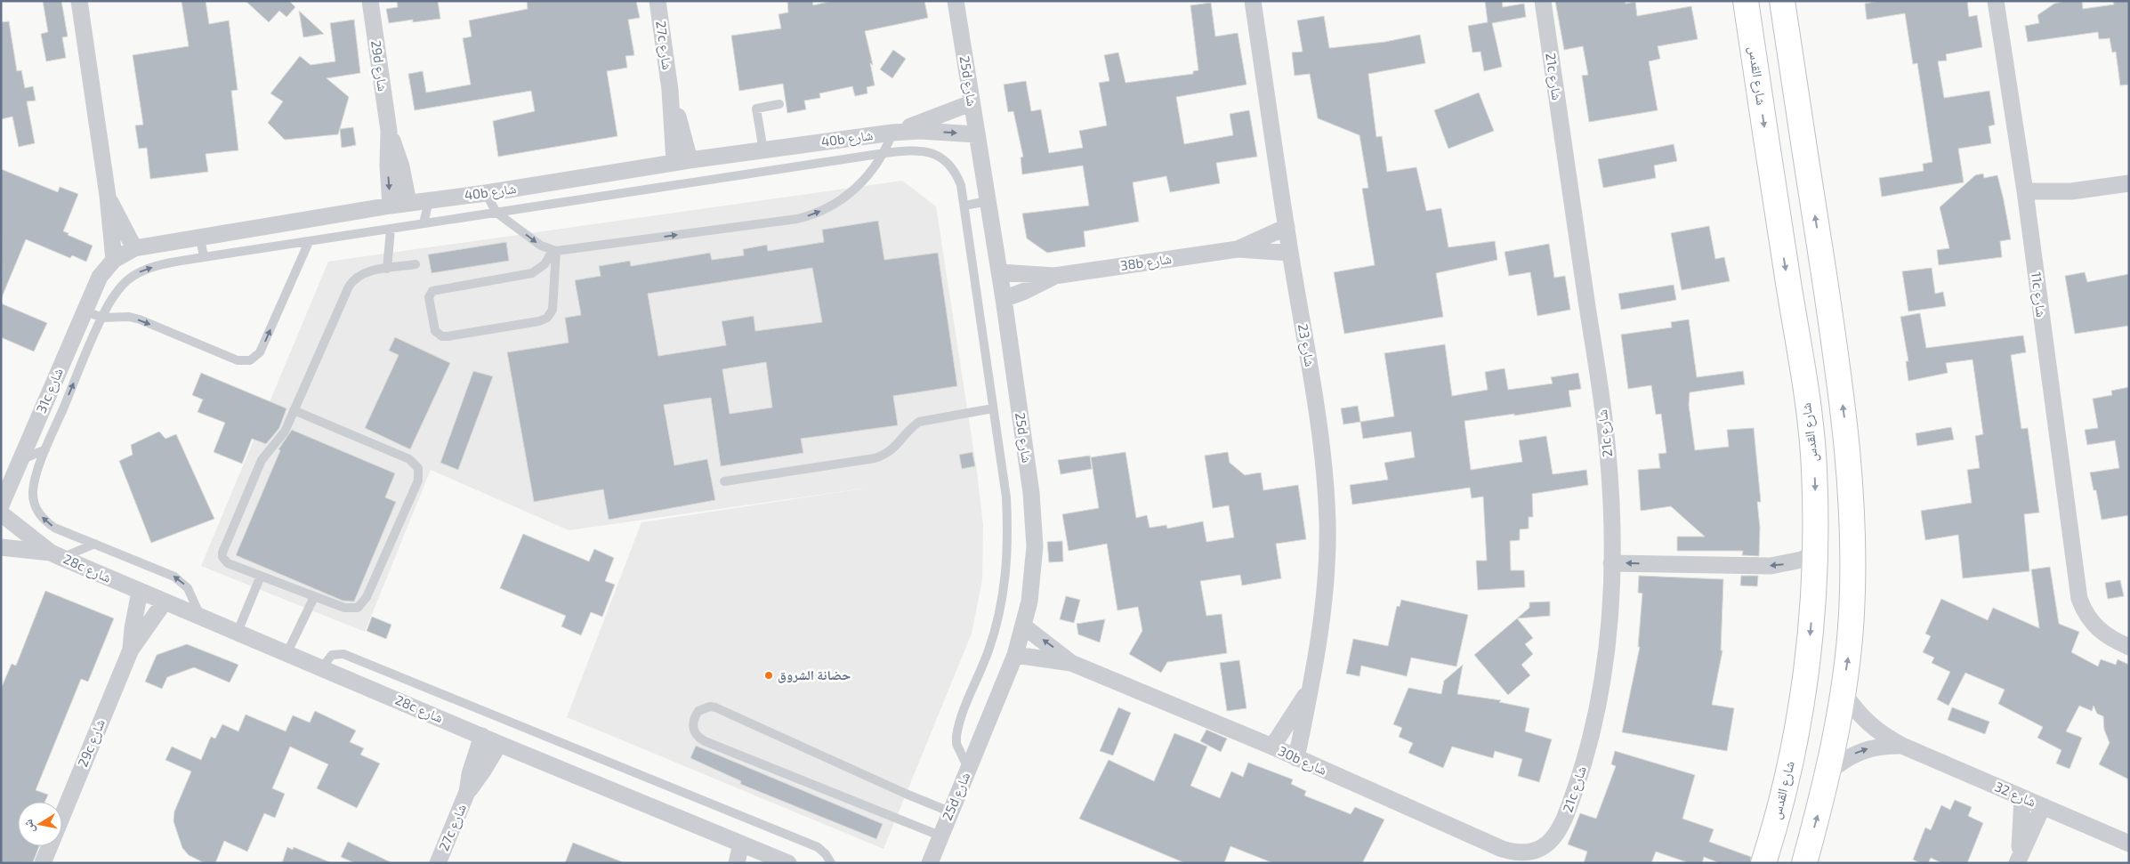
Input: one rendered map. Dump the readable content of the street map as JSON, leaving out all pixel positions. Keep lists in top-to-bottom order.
{
  "streets": {
    "main road": ["شارع القدس"],
    "street": [
      "27c شارع",
      "29d شارع",
      "21c شارع",
      "25d شارع",
      "40b شارع",
      "38b شارع",
      "11c شارع",
      "شارع 23",
      "31c شارع",
      "28c شارع",
      "29c شارع",
      "30b شارع",
      "شارع 32"
    ]
  },
  "crossings": [
    ["27c شارع", "40b شارع"],
    ["27c شارع", "28c شارع"],
    ["29d شارع", "40b شارع"],
    ["21c شارع", "30b شارع"],
    ["25d شارع", "40b شارع"],
    ["25d شارع", "38b شارع"],
    ["25d شارع", "30b شارع"],
    ["40b شارع", "31c شارع"],
    ["38b شارع", "شارع 23"],
    ["شارع 23", "30b شارع"],
    ["28c شارع", "29c شارع"]
  ],
  "places": ["حضانة الشروق"],
  "north": "left"
}
